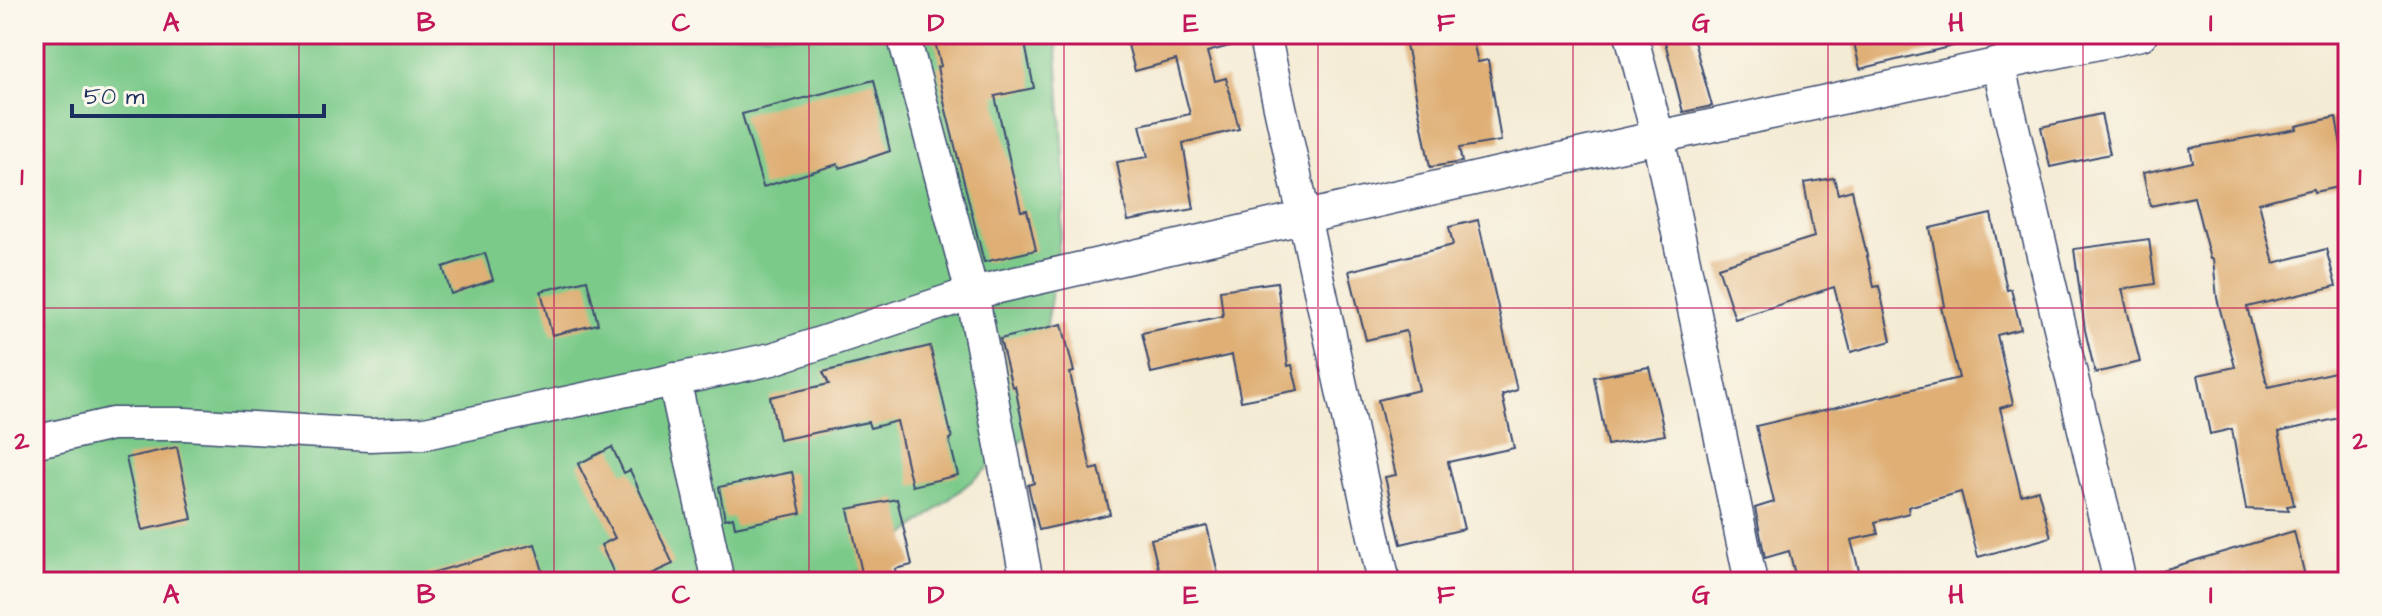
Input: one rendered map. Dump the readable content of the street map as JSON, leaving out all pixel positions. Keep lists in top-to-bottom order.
{
  "scale_bar": "50 m",
  "grid": {
    "columns": [
      "A",
      "B",
      "C",
      "D",
      "E",
      "F",
      "G",
      "H",
      "I"
    ],
    "rows": ["1", "2"]
  }
}
